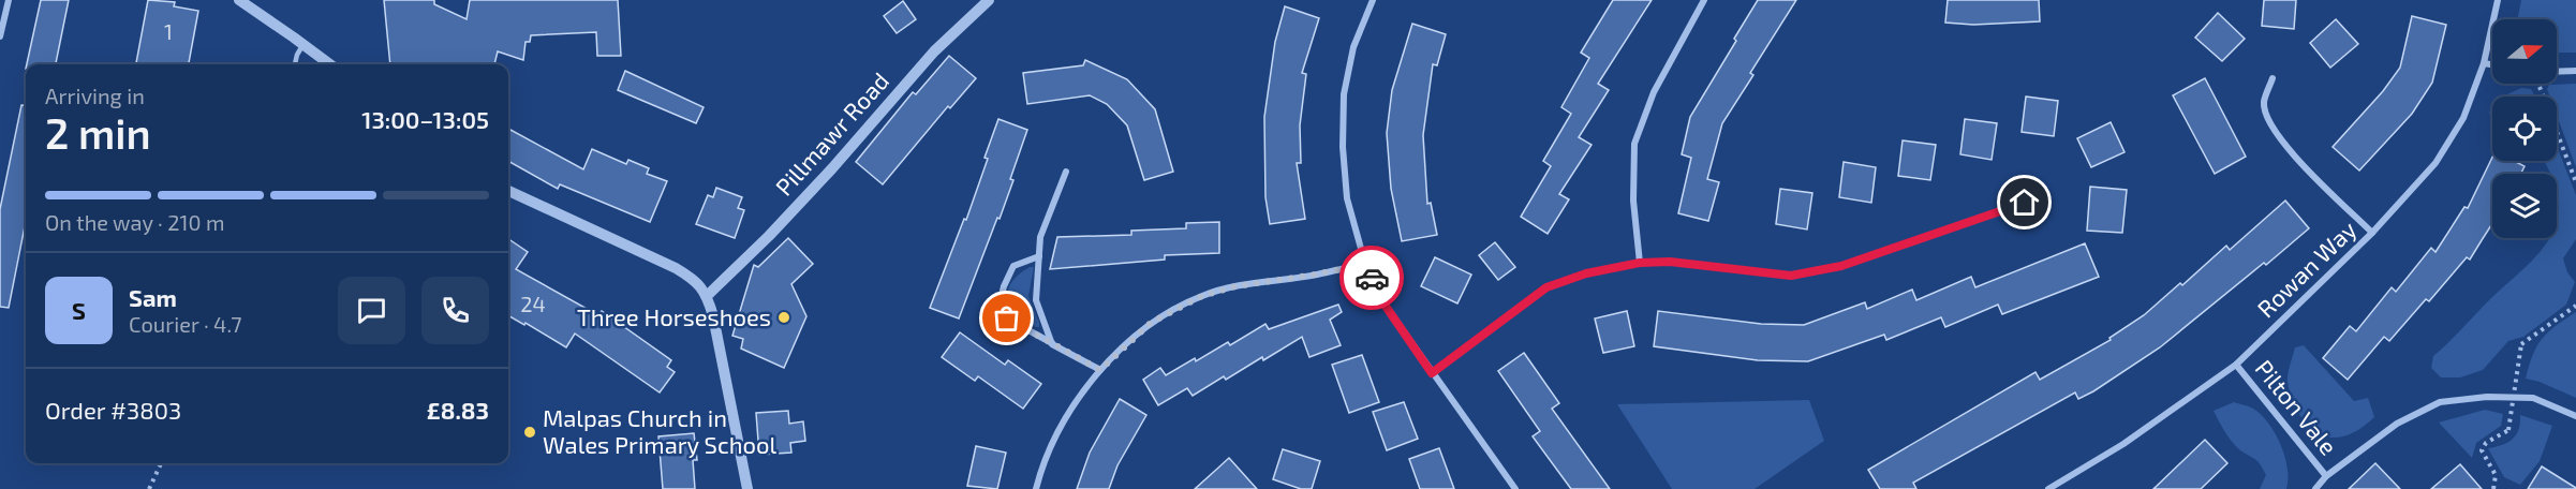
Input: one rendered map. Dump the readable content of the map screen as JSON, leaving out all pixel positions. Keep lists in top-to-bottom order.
{
  "streets": {
    "street": ["Pillmawr Road", "Rowan Way", "Pilton Vale"]
  },
  "crossings": [
    ["Rowan Way", "Pilton Vale"]
  ],
  "places": ["Three Horseshoes", "Malpas Church in Wales Primary School"],
  "house_numbers": ["1", "24"],
  "north": "right",
  "page": {
    "heading": ["2 min", "Arriving in", "13:00–13:05"],
    "panel": [
      "Sam",
      "Courier · 4.7",
      "Order #3803",
      "£8.83"
    ],
    "bar": "On the way · 210 m",
    "round": "S"
  }
}
